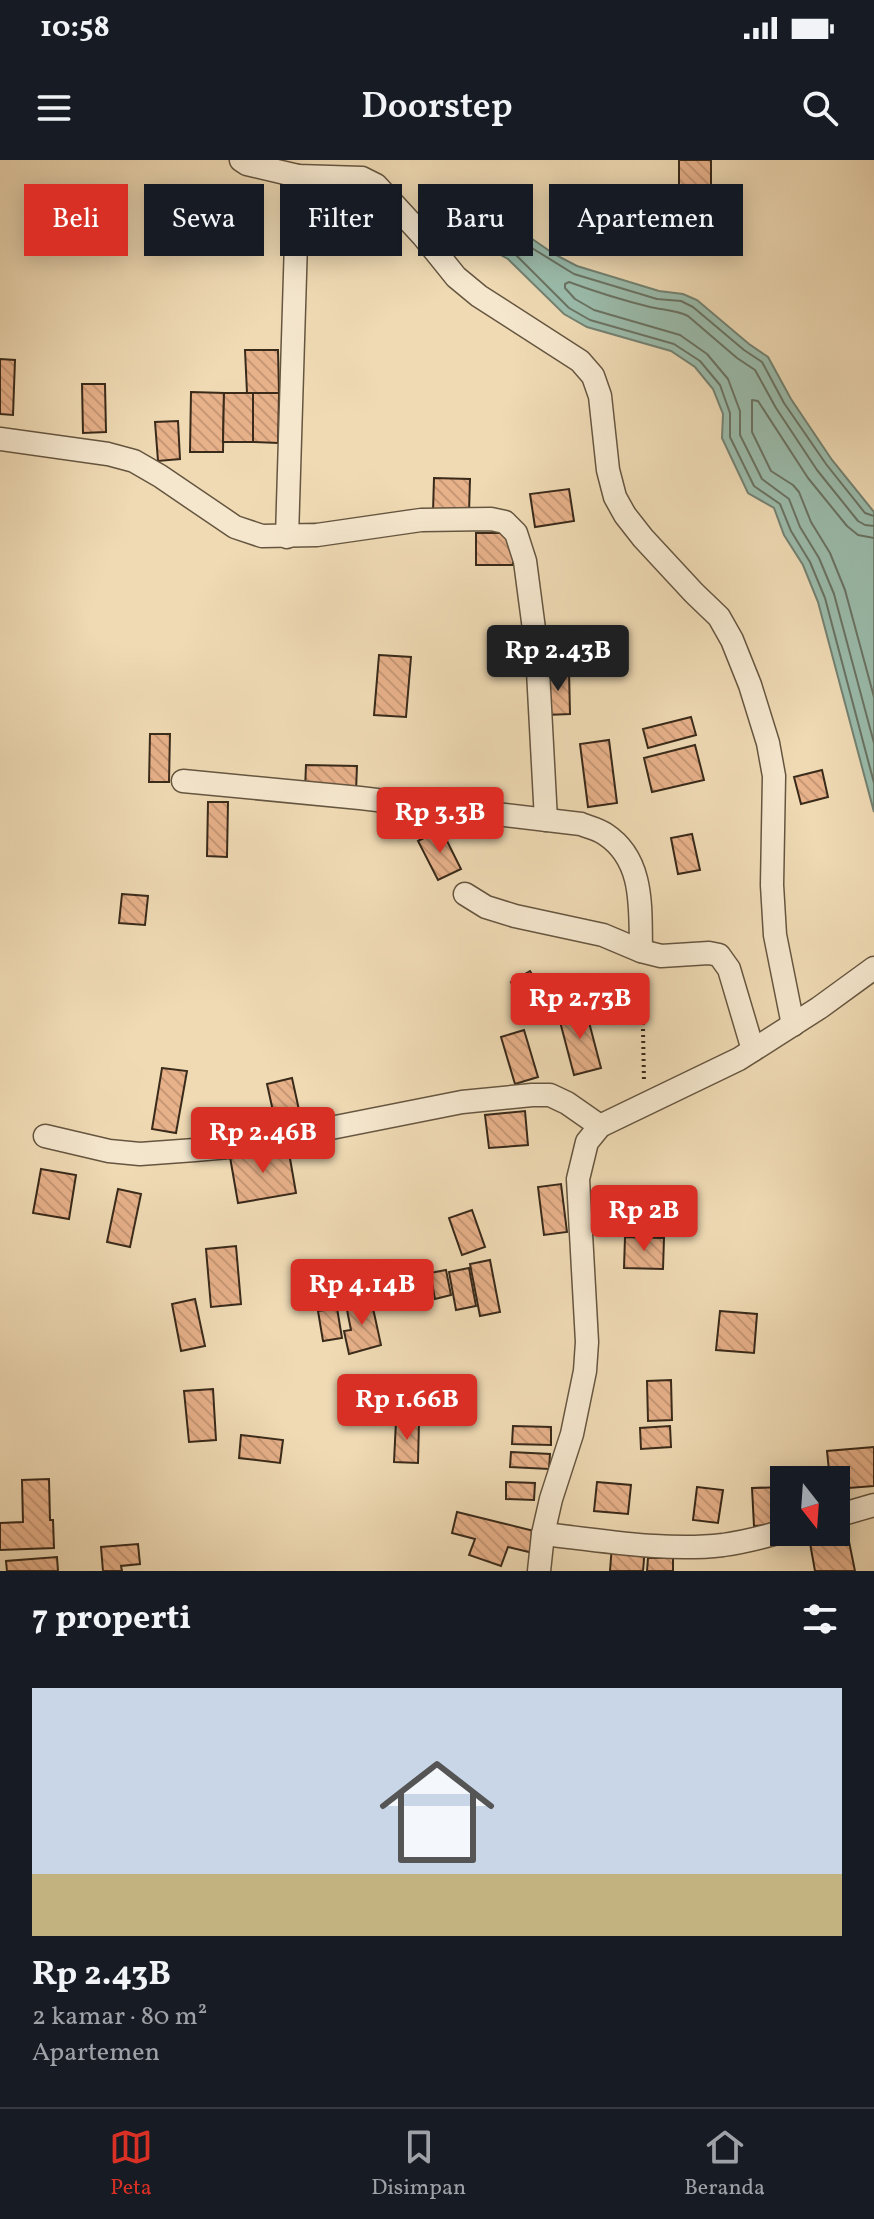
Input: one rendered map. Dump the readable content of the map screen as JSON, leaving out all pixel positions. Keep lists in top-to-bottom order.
{
  "north": "bottom",
  "page": {
    "status": "10:58",
    "header": "Doorstep",
    "chip": [
      "Beli",
      "Sewa",
      "Filter",
      "Baru",
      "Apartemen"
    ],
    "price": [
      "Rp 2.43B",
      "Rp 3.3B",
      "Rp 2.73B",
      "Rp 2.46B",
      "Rp 2B",
      "Rp 4.14B",
      "Rp 1.66B"
    ],
    "heading": "7 properti",
    "list": [
      {
        "name": "Rp 2.43B",
        "note": "2 kamar · 80 m² · Apartemen"
      }
    ],
    "tabs": ["Peta", "Disimpan", "Beranda"]
  }
}
